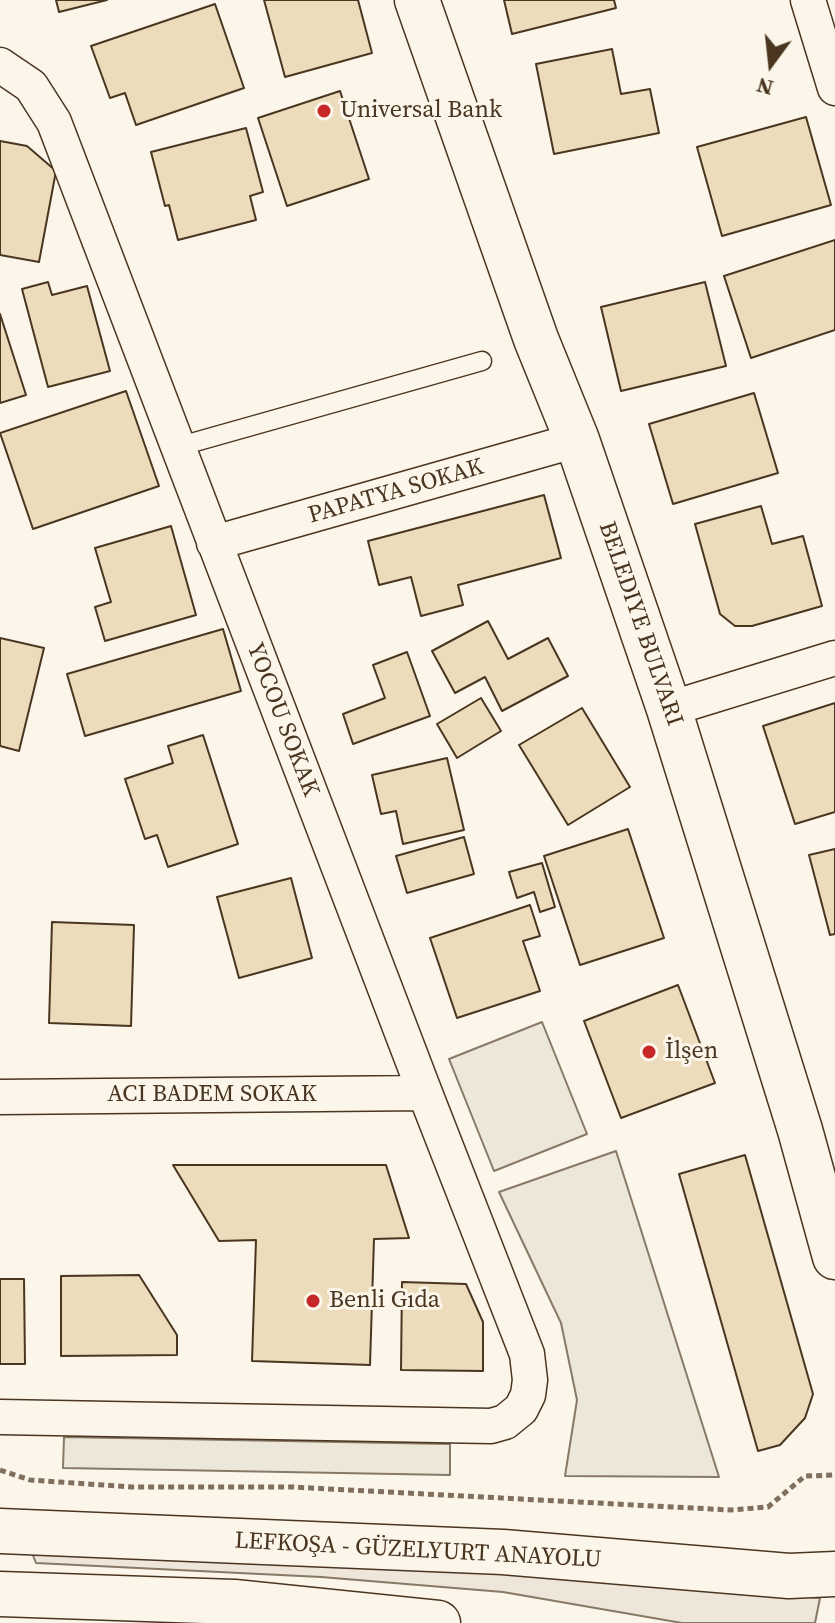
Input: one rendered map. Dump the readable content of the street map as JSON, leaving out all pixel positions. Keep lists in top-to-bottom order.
{
  "streets": {
    "main road": ["LEFKOŞA - GÜZELYURT ANAYOLU"],
    "street": ["PAPATYA SOKAK", "YOCOU SOKAK"]
  },
  "crossings": [
    ["PAPATYA SOKAK", "YOCOU SOKAK"]
  ],
  "places": ["Universal Bank", "İlşen", "Benli Gıda"],
  "north": "bottom"
}
